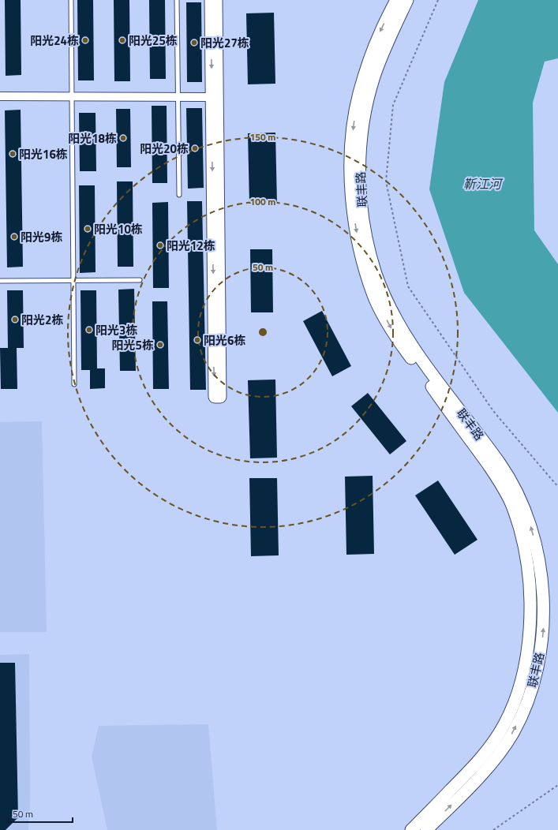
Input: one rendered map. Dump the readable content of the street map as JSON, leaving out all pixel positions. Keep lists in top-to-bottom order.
{
  "streets": {
    "main road": ["联丰路"]
  },
  "water": ["靳江河"],
  "places": [
    "阳光24栋",
    "阳光25栋",
    "阳光27栋",
    "阳光18栋",
    "阳光20栋",
    "阳光16栋",
    "阳光10栋",
    "阳光9栋",
    "阳光12栋",
    "阳光2栋",
    "阳光3栋",
    "阳光6栋",
    "阳光5栋"
  ],
  "scale_bar": "50 m",
  "rings": ["150 m", "100 m", "50 m"]
}
